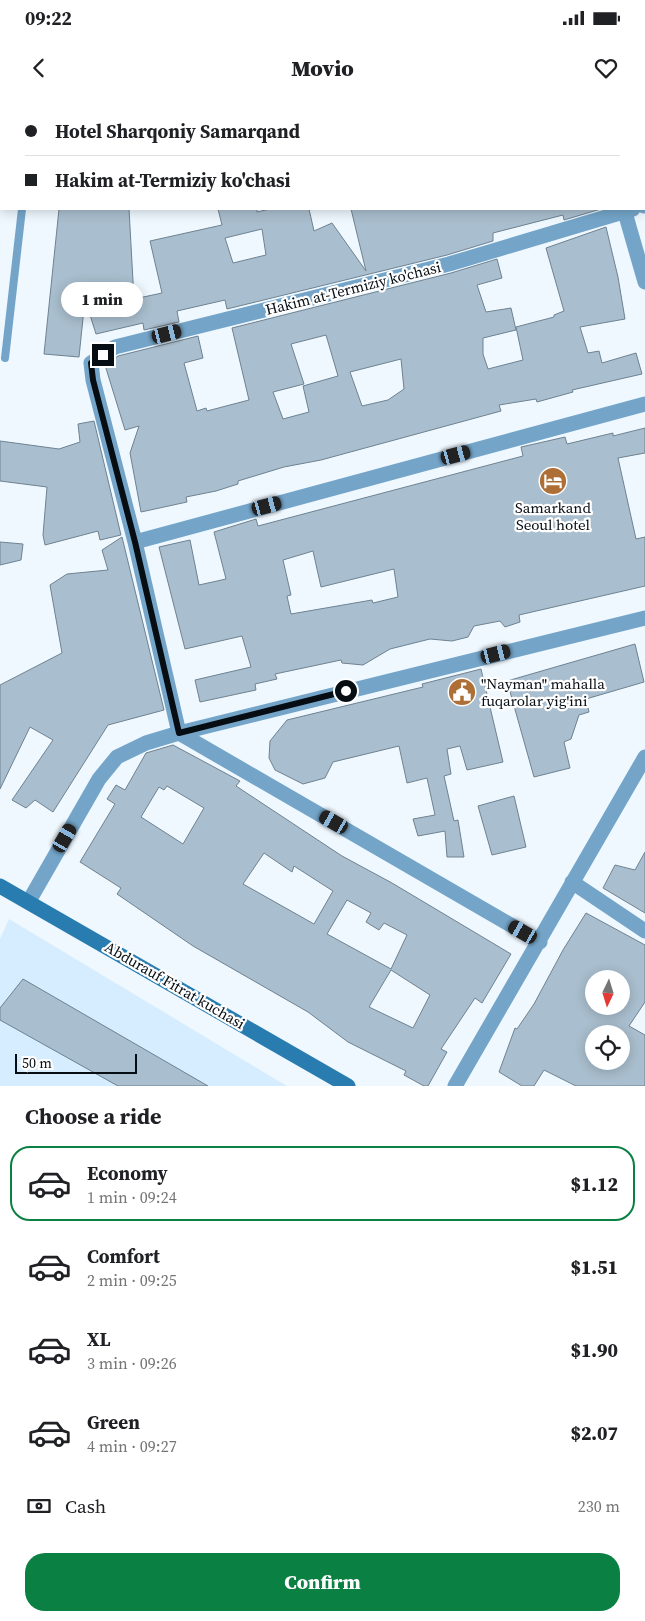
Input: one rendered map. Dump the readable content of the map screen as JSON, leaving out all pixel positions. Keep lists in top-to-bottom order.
{
  "streets": {
    "street": ["Hakim at-Termiziy ko'chasi", "Abdurauf Fitrat kuchasi"]
  },
  "places": {
    "hotel": ["Samarkand Seoul hotel"],
    "public building": ["\"Nayman\" mahalla fuqarolar yig'ini"]
  },
  "scale_bar": "50 m",
  "north": "bottom",
  "page": {
    "status": "09:22",
    "header": "Movio",
    "banner": ["Hotel Sharqoniy Samarqand", "Hakim at-Termiziy ko'chasi"],
    "bubble": "1 min",
    "scale": "50 m",
    "heading": "Choose a ride",
    "list": [
      {
        "name": "Economy",
        "note": "1 min · 09:24",
        "value": "$1.12"
      },
      {
        "name": "Comfort",
        "note": "2 min · 09:25",
        "value": "$1.51"
      },
      {
        "name": "XL",
        "note": "3 min · 09:26",
        "value": "$1.90"
      },
      {
        "name": "Green",
        "note": "4 min · 09:27",
        "value": "$2.07"
      }
    ],
    "pay": ["Cash", "230 m"],
    "buttons": "Confirm"
  }
}
